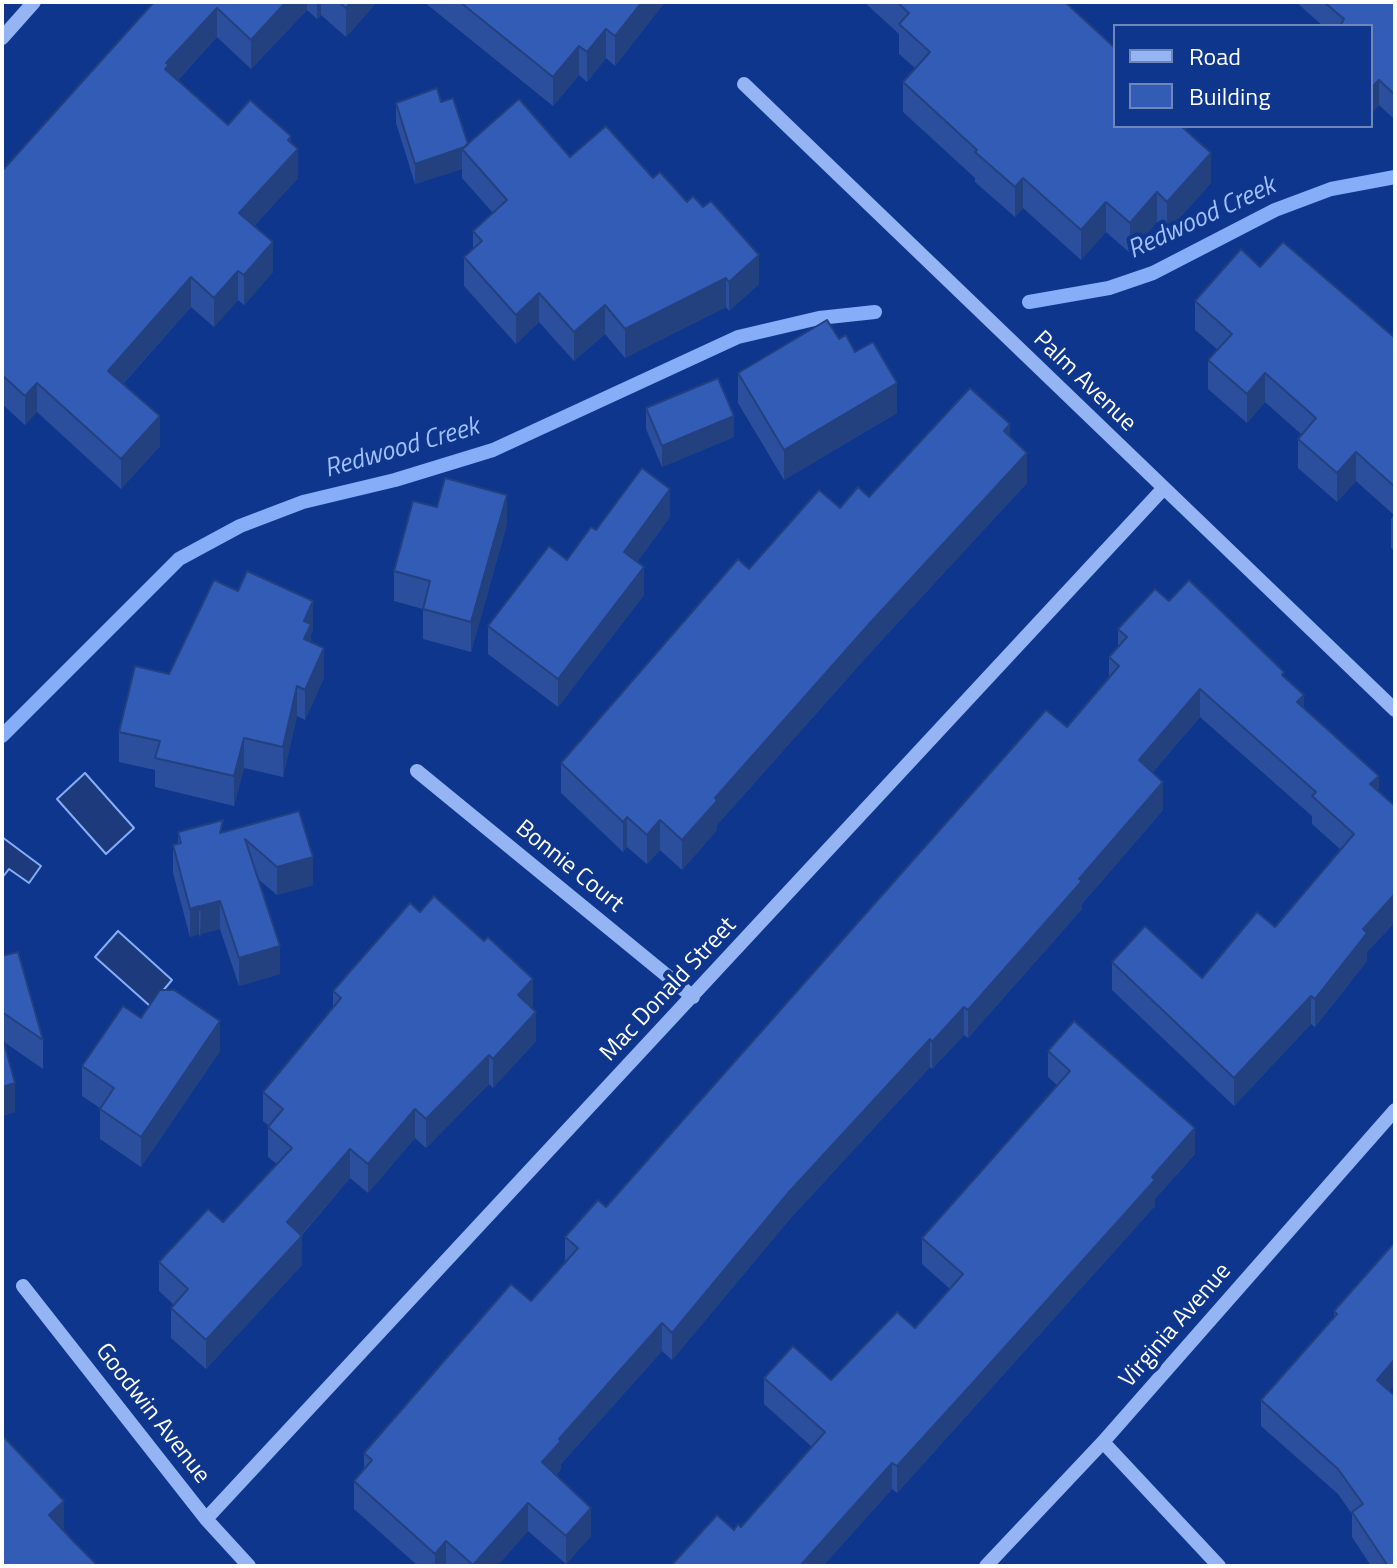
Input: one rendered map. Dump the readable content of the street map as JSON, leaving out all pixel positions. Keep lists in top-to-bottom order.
{
  "streets": {
    "street": [
      "Palm Avenue",
      "Bonnie Court",
      "Mac Donald Street",
      "Virginia Avenue",
      "Goodwin Avenue"
    ]
  },
  "crossings": [
    ["Palm Avenue", "Mac Donald Street"],
    ["Bonnie Court", "Mac Donald Street"],
    ["Mac Donald Street", "Goodwin Avenue"]
  ],
  "water": ["Redwood Creek"],
  "legend": ["Road", "Building"]
}
